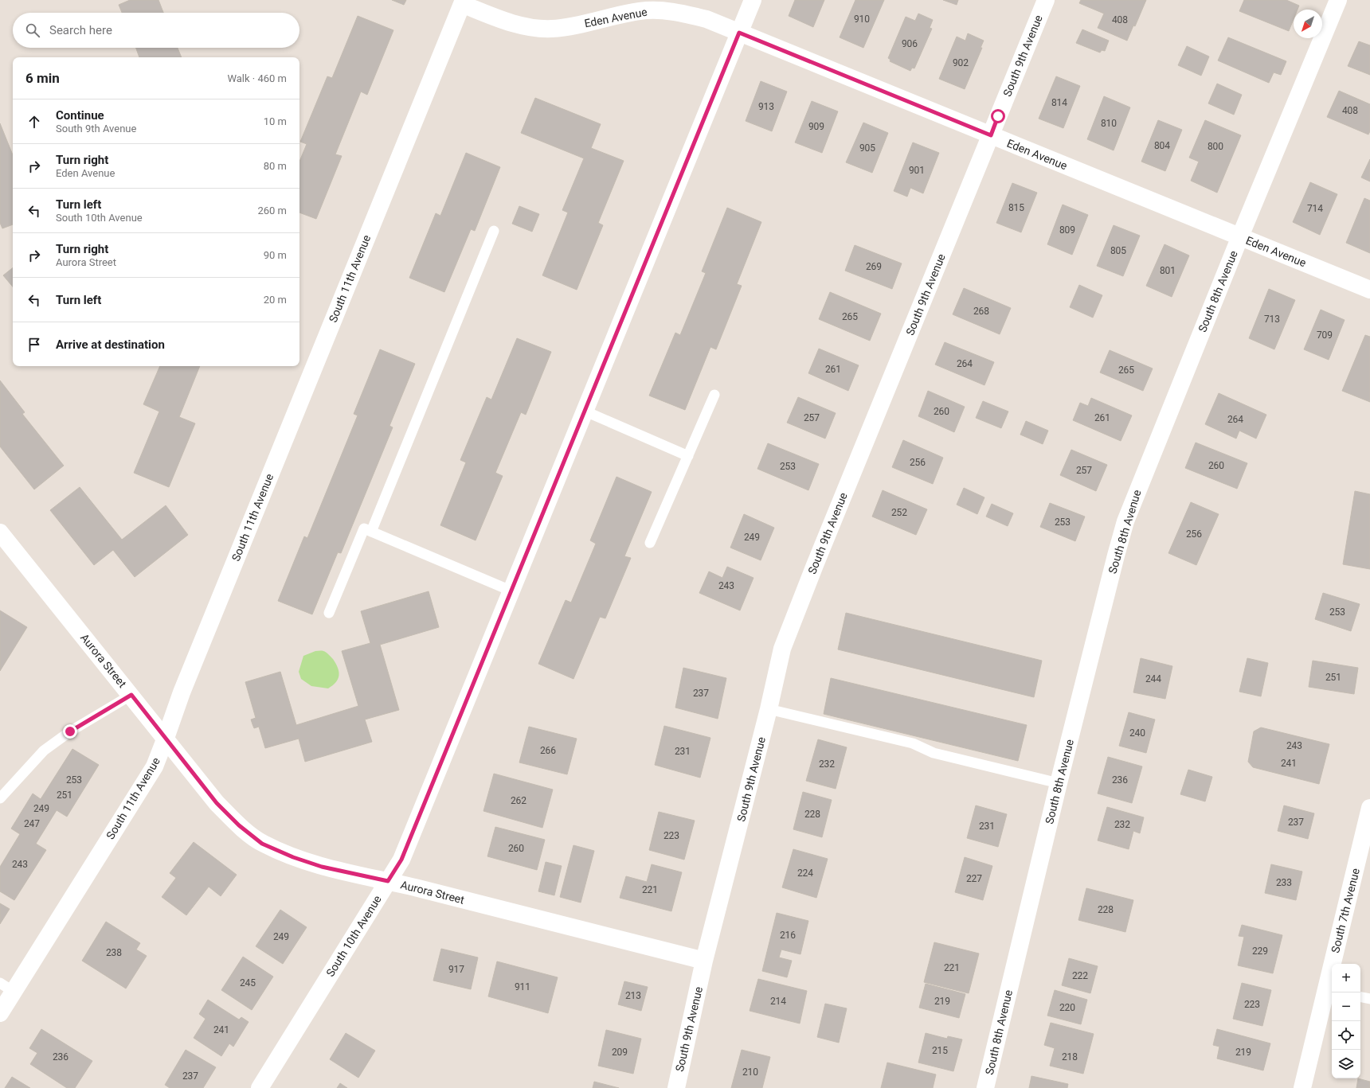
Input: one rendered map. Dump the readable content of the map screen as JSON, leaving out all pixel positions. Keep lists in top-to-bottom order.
{
  "streets": {
    "street": [
      "Eden Avenue",
      "South 9th Avenue",
      "South 11th Avenue",
      "South 8th Avenue",
      "Aurora Street",
      "South 7th Avenue",
      "South 10th Avenue"
    ]
  },
  "crossings": [
    ["Eden Avenue", "South 9th Avenue"],
    ["Eden Avenue", "South 11th Avenue"],
    ["Eden Avenue", "South 8th Avenue"],
    ["Eden Avenue", "South 10th Avenue"],
    ["South 9th Avenue", "Aurora Street"],
    ["South 11th Avenue", "Aurora Street"],
    ["Aurora Street", "South 10th Avenue"]
  ],
  "house_numbers": [
    "910",
    "408",
    "906",
    "902",
    "814",
    "913",
    "408",
    "810",
    "909",
    "804",
    "800",
    "905",
    "901",
    "815",
    "714",
    "809",
    "805",
    "269",
    "801",
    "268",
    "265",
    "713",
    "709",
    "264",
    "261",
    "265",
    "260",
    "257",
    "261",
    "264",
    "256",
    "260",
    "253",
    "257",
    "252",
    "253",
    "256",
    "249",
    "243",
    "253",
    "251",
    "244",
    "237",
    "240",
    "243",
    "266",
    "231",
    "241",
    "232",
    "253",
    "236",
    "251",
    "262",
    "249",
    "228",
    "237",
    "247",
    "232",
    "231",
    "223",
    "260",
    "243",
    "224",
    "227",
    "233",
    "221",
    "228",
    "216",
    "249",
    "229",
    "238",
    "221",
    "917",
    "222",
    "245",
    "911",
    "213",
    "214",
    "219",
    "223",
    "220",
    "241",
    "215",
    "209",
    "219",
    "236",
    "218",
    "210",
    "237"
  ],
  "north": "bottom left",
  "page": {
    "search": "Search here",
    "heading": ["6 min", "Walk · 460 m"],
    "list": [
      ["Continue", "South 9th Avenue", "10 m"],
      ["Turn right", "Eden Avenue", "80 m"],
      ["Turn left", "South 10th Avenue", "260 m"],
      ["Turn right", "Aurora Street", "90 m"],
      ["Turn left", "20 m"],
      "Arrive at destination"
    ],
    "map_buttons": ["+", "−"]
  }
}
